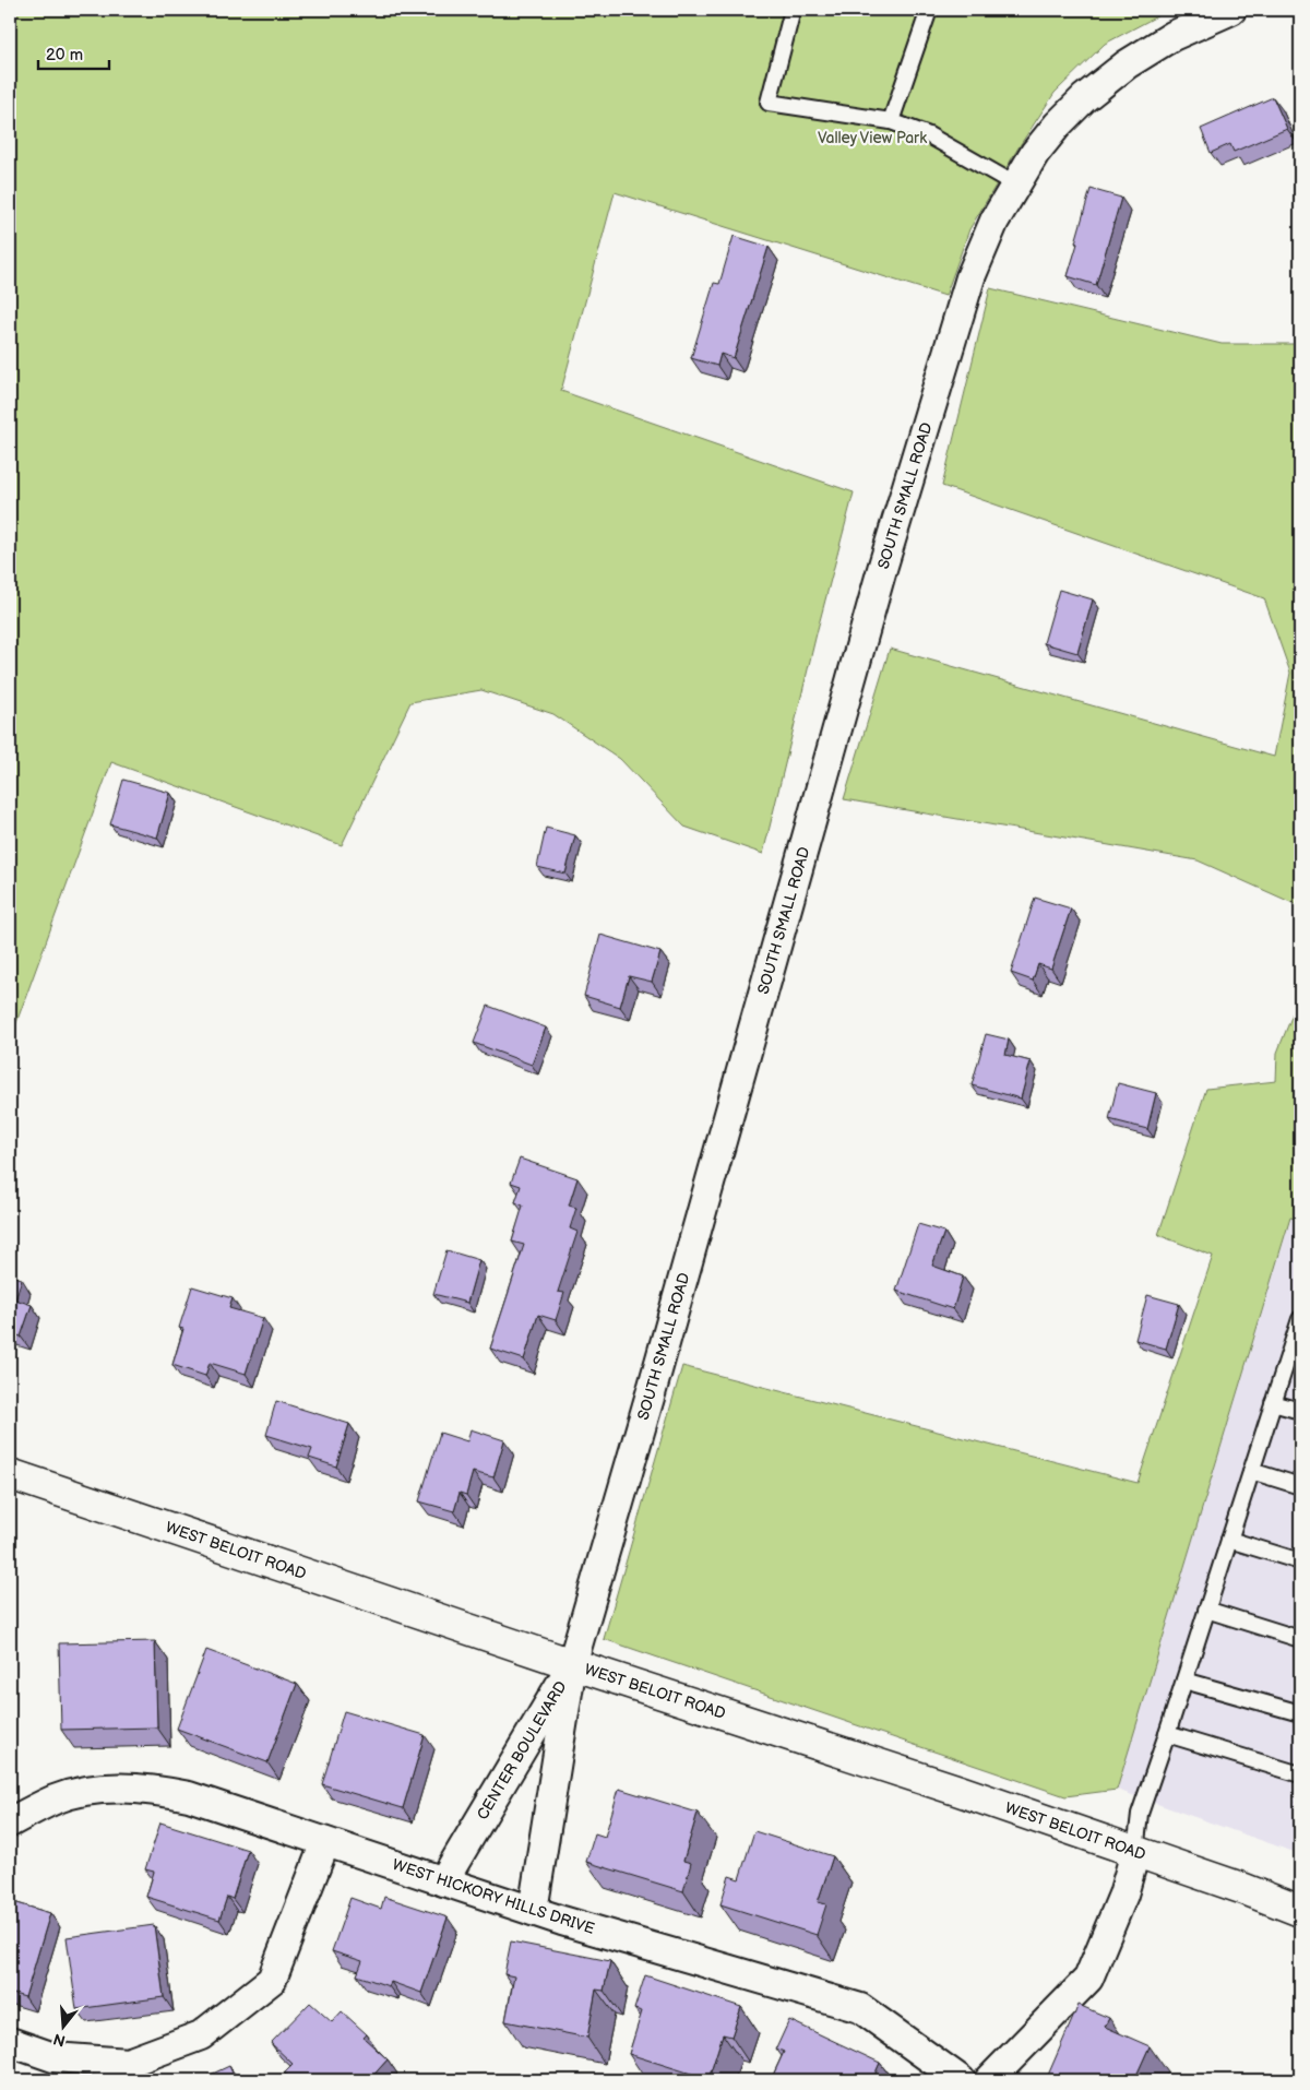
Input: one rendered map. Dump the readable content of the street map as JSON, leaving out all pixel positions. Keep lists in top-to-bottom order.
{
  "streets": {
    "main road": ["WEST BELOIT ROAD"],
    "street": ["SOUTH SMALL ROAD", "CENTER BOULEVARD", "WEST HICKORY HILLS DRIVE"]
  },
  "crossings": [
    ["SOUTH SMALL ROAD", "WEST BELOIT ROAD"],
    ["SOUTH SMALL ROAD", "CENTER BOULEVARD"],
    ["WEST BELOIT ROAD", "CENTER BOULEVARD"],
    ["CENTER BOULEVARD", "WEST HICKORY HILLS DRIVE"]
  ],
  "parks": ["Valley View Park"],
  "scale_bar": "20 m",
  "north": "bottom"
}
